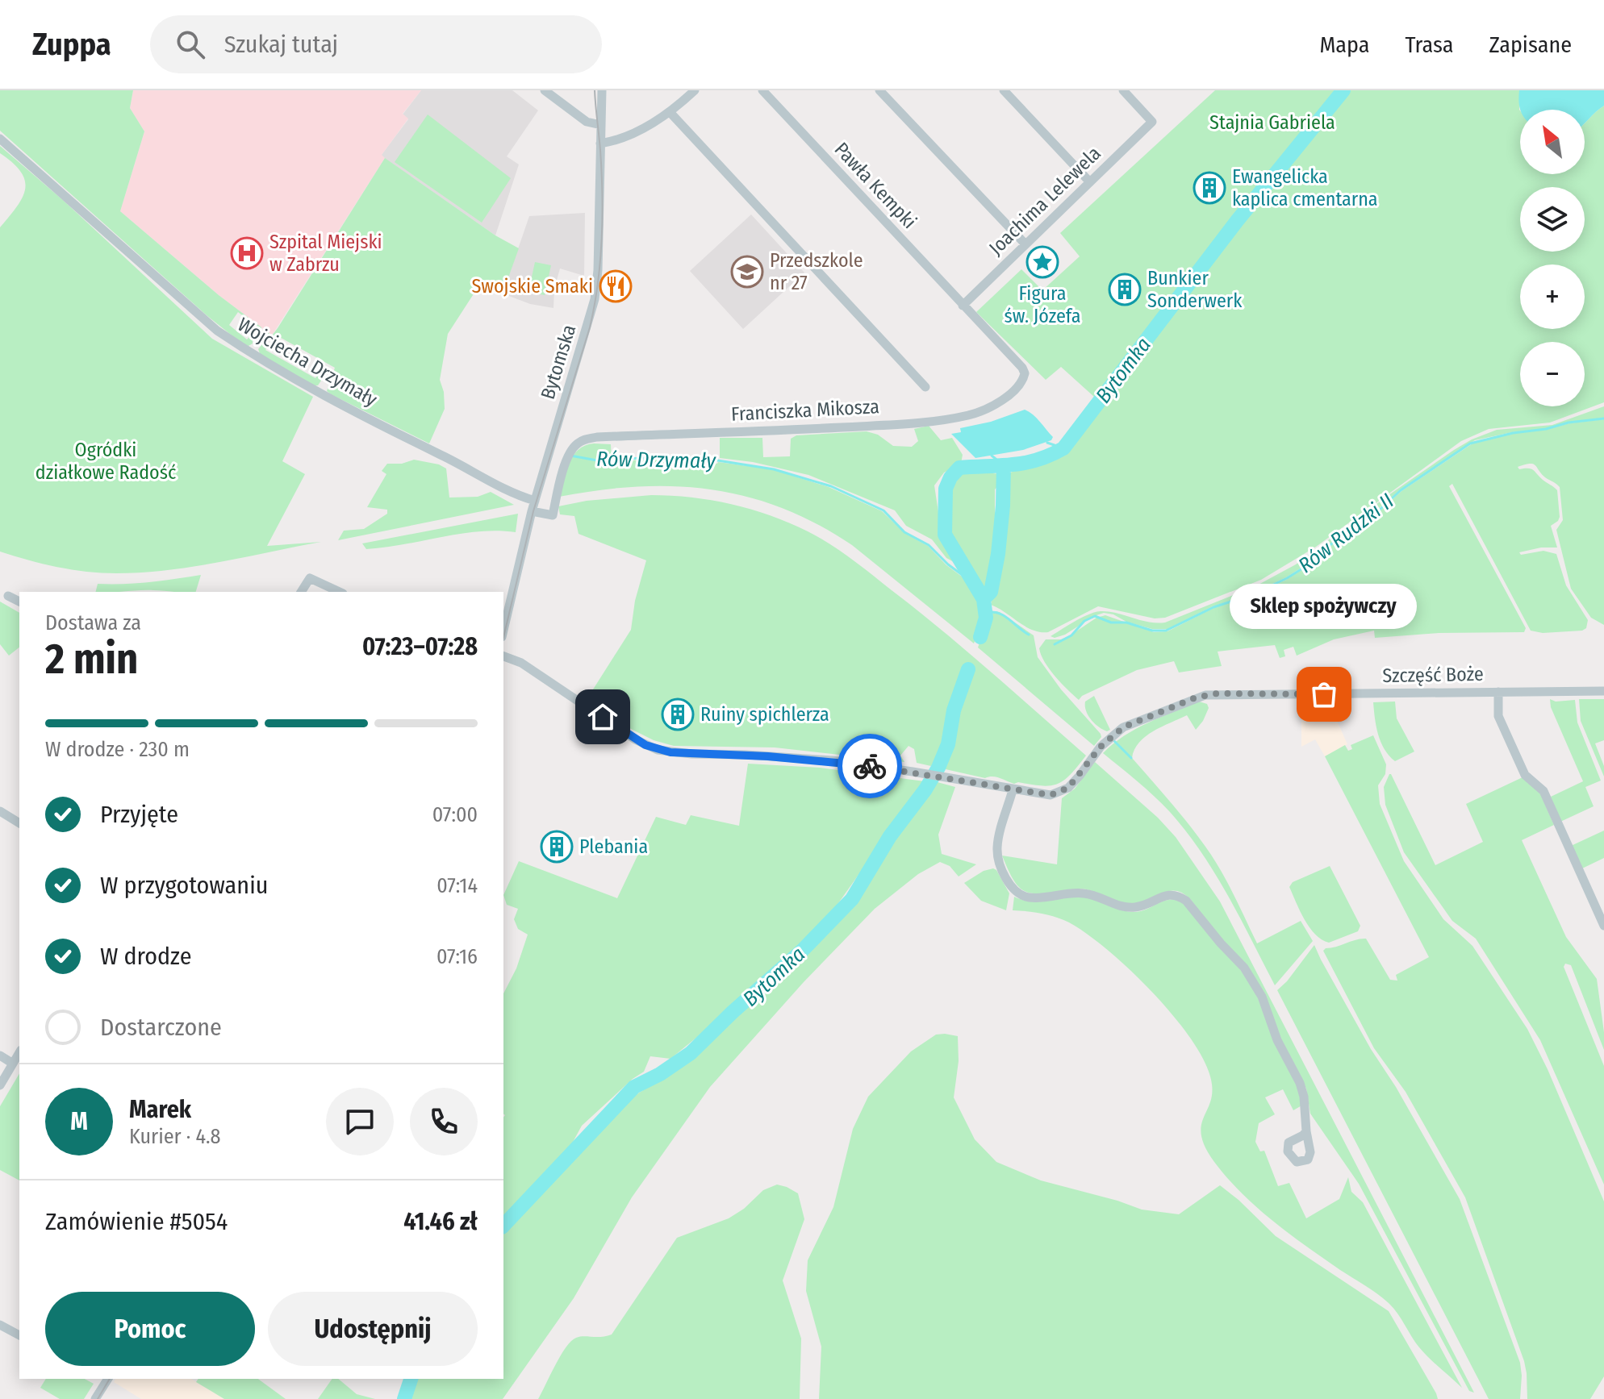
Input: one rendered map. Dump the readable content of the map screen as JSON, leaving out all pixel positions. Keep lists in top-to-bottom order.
{
  "streets": {
    "street": [
      "Pawła Kempki",
      "Joachima Lelewela",
      "Wojciecha Drzymały",
      "Bytomska",
      "Franciszka Mikosza",
      "Szczęść Boże"
    ]
  },
  "crossings": [
    ["Pawła Kempki", "Joachima Lelewela"],
    ["Pawła Kempki", "Franciszka Mikosza"],
    ["Joachima Lelewela", "Franciszka Mikosza"],
    ["Wojciecha Drzymały", "Bytomska"],
    ["Bytomska", "Franciszka Mikosza"]
  ],
  "water": ["Bytomka", "Rów Drzymały", "Rów Rudzki II"],
  "parks": ["Stajnia Gabriela", "Ogródki działkowe Radość"],
  "places": {
    "building": [
      "Ewangelicka kaplica cmentarna",
      "Bunkier Sonderwerk",
      "Ruiny spichlerza",
      "Plebania"
    ],
    "hospital": ["Szpital Miejski w Zabrzu"],
    "place": ["Figura św. Józefa"],
    "school or university": ["Przedszkole nr 27"],
    "restaurant": ["Swojskie Smaki"],
    "other": ["Sklep spożywczy"]
  },
  "north": "top left",
  "page": {
    "header": "Zuppa",
    "search": "Szukaj tutaj",
    "nav": ["Mapa", "Trasa", "Zapisane"],
    "map_buttons": ["+", "−"],
    "bubble": "Sklep spożywczy",
    "heading": ["2 min", "Dostawa za", "07:23–07:28"],
    "panel": [
      "Marek",
      "Kurier · 4.8",
      "Zamówienie #5054",
      "41.46 zł"
    ],
    "bar": "W drodze · 230 m",
    "list": [
      ["Przyjęte", "07:00"],
      ["W przygotowaniu", "07:14"],
      ["W drodze", "07:16"],
      "Dostarczone"
    ],
    "round": "M",
    "buttons": ["Pomoc", "Udostępnij"]
  }
}
